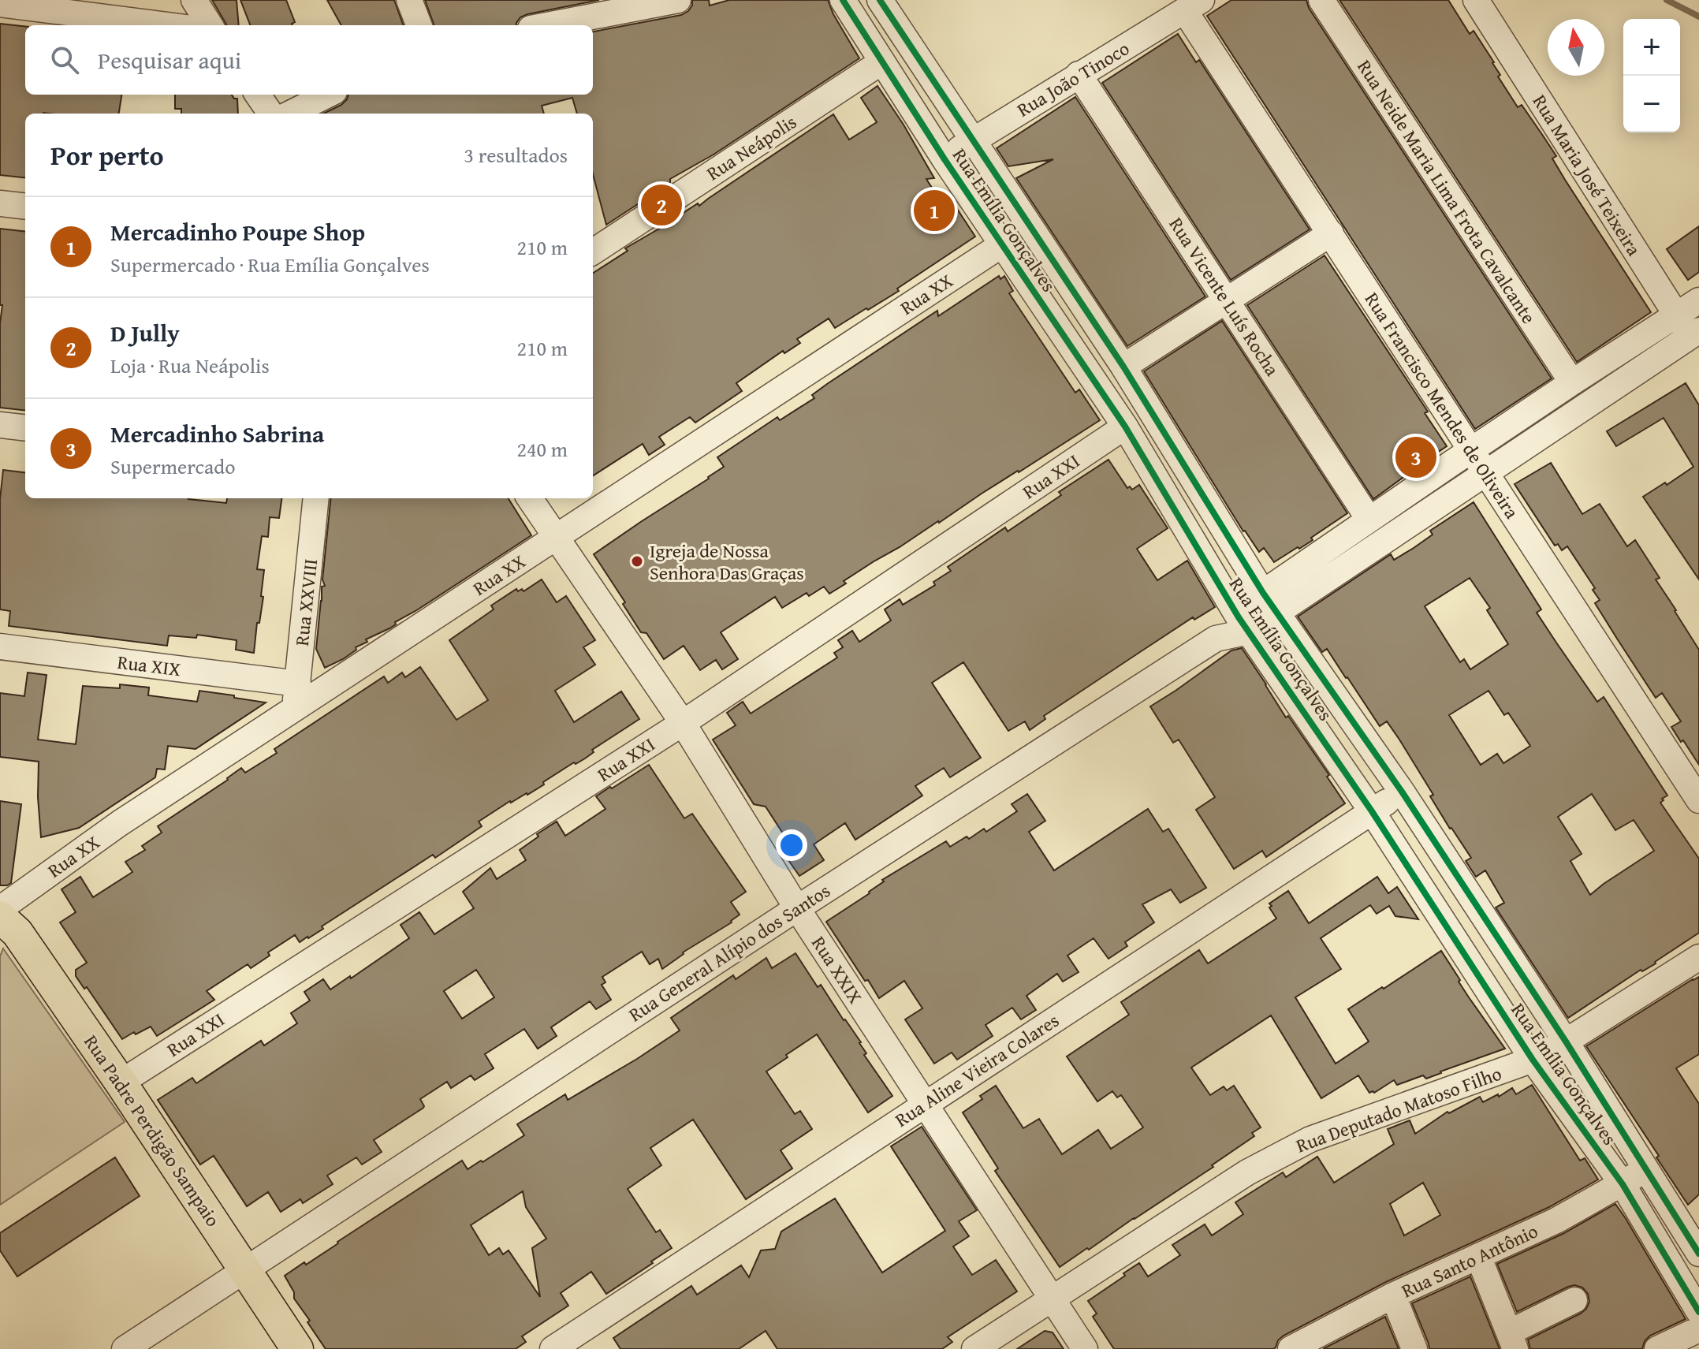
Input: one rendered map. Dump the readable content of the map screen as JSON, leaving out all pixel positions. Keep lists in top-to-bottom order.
{
  "streets": {
    "main road": ["Rua Padre Perdigão Sampaio"],
    "street": [
      "Rua João Tinoco",
      "Rua Neápolis",
      "Rua Maria José Teixeira",
      "Rua Neide Maria Lima Frota Cavalcante",
      "Rua Emília Gonçalves",
      "Rua XX",
      "Rua Vicente Luís Rocha",
      "Rua Francisco Mendes de Oliveira",
      "Rua XXI",
      "Rua XXVIII",
      "Rua XIX",
      "Rua General Alípio dos Santos",
      "Rua XXIX",
      "Rua Aline Vieira Colares",
      "Rua Deputado Matoso Filho",
      "Rua Santo Antônio"
    ]
  },
  "crossings": [
    ["Rua João Tinoco", "Rua Emília Gonçalves"],
    ["Rua João Tinoco", "Rua Vicente Luís Rocha"],
    ["Rua João Tinoco", "Rua Francisco Mendes de Oliveira"],
    ["Rua Neápolis", "Rua Emília Gonçalves"],
    ["Rua Maria José Teixeira", "Rua General Alípio dos Santos"],
    ["Rua Neide Maria Lima Frota Cavalcante", "Rua General Alípio dos Santos"],
    ["Rua Emília Gonçalves", "Rua XX"],
    ["Rua Emília Gonçalves", "Rua XXI"],
    ["Rua Emília Gonçalves", "Rua General Alípio dos Santos"],
    ["Rua Emília Gonçalves", "Rua Aline Vieira Colares"],
    ["Rua Emília Gonçalves", "Rua Deputado Matoso Filho"],
    ["Rua Emília Gonçalves", "Rua Santo Antônio"],
    ["Rua XX", "Rua XXVIII"],
    ["Rua XX", "Rua XXIX"],
    ["Rua Vicente Luís Rocha", "Rua General Alípio dos Santos"],
    ["Rua Francisco Mendes de Oliveira", "Rua General Alípio dos Santos"],
    ["Rua XXI", "Rua XXIX"],
    ["Rua XXI", "Rua Padre Perdigão Sampaio"],
    ["Rua XXVIII", "Rua XIX"],
    ["Rua General Alípio dos Santos", "Rua XXIX"],
    ["Rua General Alípio dos Santos", "Rua Padre Perdigão Sampaio"],
    ["Rua XXIX", "Rua Aline Vieira Colares"],
    ["Rua XXIX", "Rua Deputado Matoso Filho"]
  ],
  "places": ["Igreja de Nossa Senhora Das Graças"],
  "north": "top",
  "page": {
    "map_buttons": ["+", "−"],
    "search": "Pesquisar aqui",
    "heading": ["Por perto", "3 resultados"],
    "pins": ["2", "1", "3"],
    "list": [
      {
        "mark": "1",
        "name": "Mercadinho Poupe Shop",
        "note": "Supermercado · Rua Emília Gonçalves",
        "value": "210 m"
      },
      {
        "mark": "2",
        "name": "D Jully",
        "note": "Loja · Rua Neápolis",
        "value": "210 m"
      },
      {
        "mark": "3",
        "name": "Mercadinho Sabrina",
        "note": "Supermercado",
        "value": "240 m"
      }
    ]
  }
}
